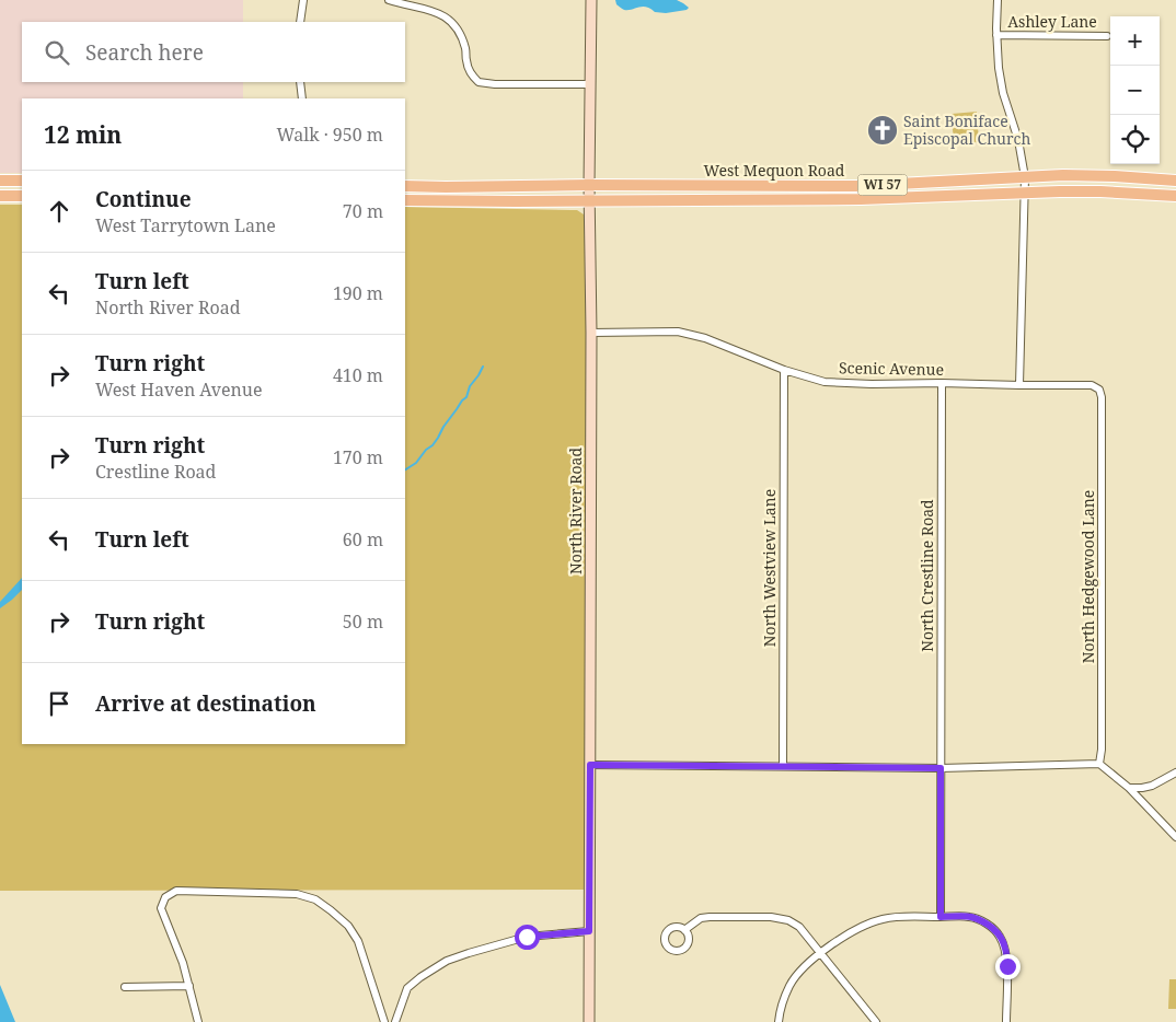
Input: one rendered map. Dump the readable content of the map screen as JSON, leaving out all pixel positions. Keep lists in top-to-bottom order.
{
  "streets": {
    "main road": ["West Mequon Road", "WI 57"],
    "street": [
      "Ashley Lane",
      "Scenic Avenue",
      "North River Road",
      "North Westview Lane",
      "North Crestline Road",
      "North Hedgewood Lane"
    ]
  },
  "crossings": [
    ["West Mequon Road", "North River Road"],
    ["Scenic Avenue", "North River Road"],
    ["Scenic Avenue", "North Westview Lane"],
    ["Scenic Avenue", "North Crestline Road"],
    ["Scenic Avenue", "North Hedgewood Lane"]
  ],
  "places": {
    "church": ["Saint Boniface Episcopal Church"]
  },
  "page": {
    "map_buttons": ["+", "−"],
    "search": "Search here",
    "heading": ["12 min", "Walk · 950 m"],
    "list": [
      ["Continue", "West Tarrytown Lane", "70 m"],
      ["Turn left", "North River Road", "190 m"],
      ["Turn right", "West Haven Avenue", "410 m"],
      ["Turn right", "Crestline Road", "170 m"],
      ["Turn left", "60 m"],
      ["Turn right", "50 m"],
      "Arrive at destination"
    ]
  }
}
